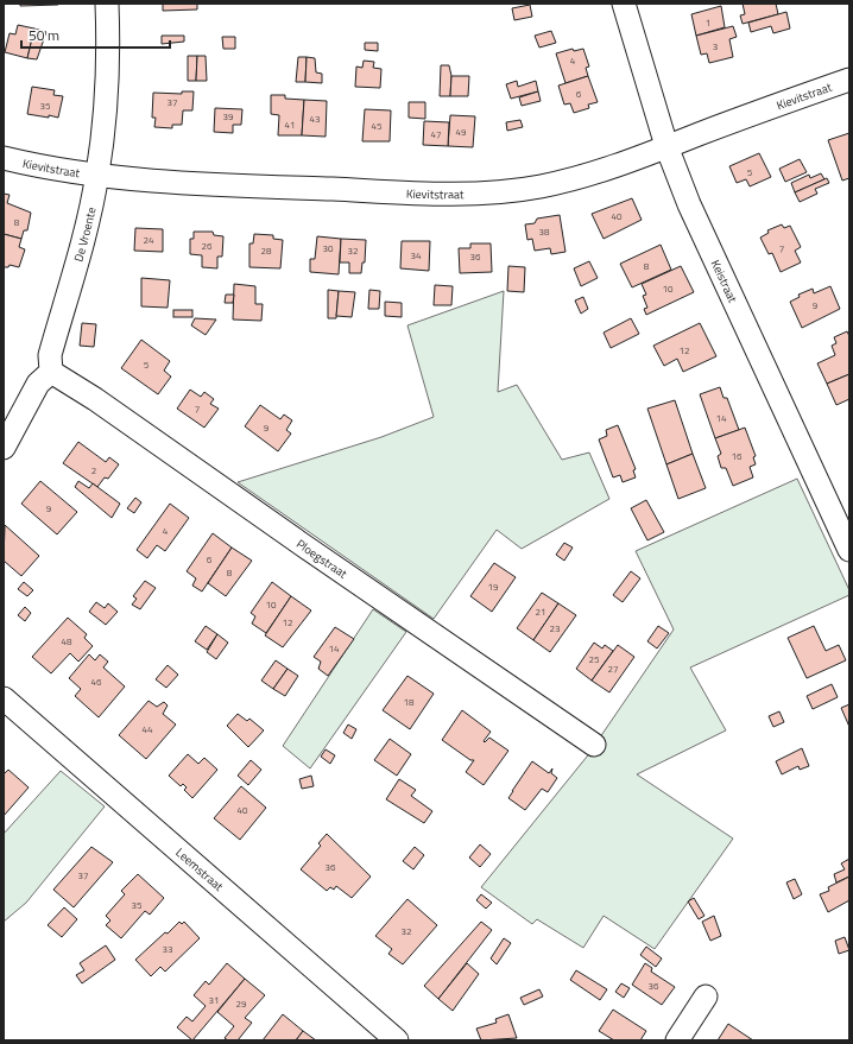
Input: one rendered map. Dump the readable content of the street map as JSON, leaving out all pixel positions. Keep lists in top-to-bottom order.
{
  "streets": {
    "street": [
      "Kievitstraat",
      "De Vroente",
      "Keistraat",
      "Ploegstraat",
      "Leemstraat"
    ]
  },
  "crossings": [
    ["Kievitstraat", "De Vroente"],
    ["Kievitstraat", "Keistraat"],
    ["De Vroente", "Ploegstraat"]
  ],
  "house_numbers": [
    "1",
    "3",
    "4",
    "6",
    "37",
    "35",
    "39",
    "43",
    "41",
    "45",
    "49",
    "47",
    "5",
    "40",
    "8",
    "38",
    "24",
    "26",
    "30",
    "7",
    "28",
    "32",
    "34",
    "36",
    "8",
    "10",
    "9",
    "12",
    "5",
    "7",
    "14",
    "9",
    "16",
    "2",
    "9",
    "4",
    "6",
    "8",
    "19",
    "10",
    "21",
    "12",
    "23",
    "48",
    "14",
    "25",
    "27",
    "46",
    "18",
    "44",
    "40",
    "36",
    "37",
    "35",
    "32",
    "33",
    "36",
    "31",
    "29"
  ],
  "scale_bar": "50 m"
}
